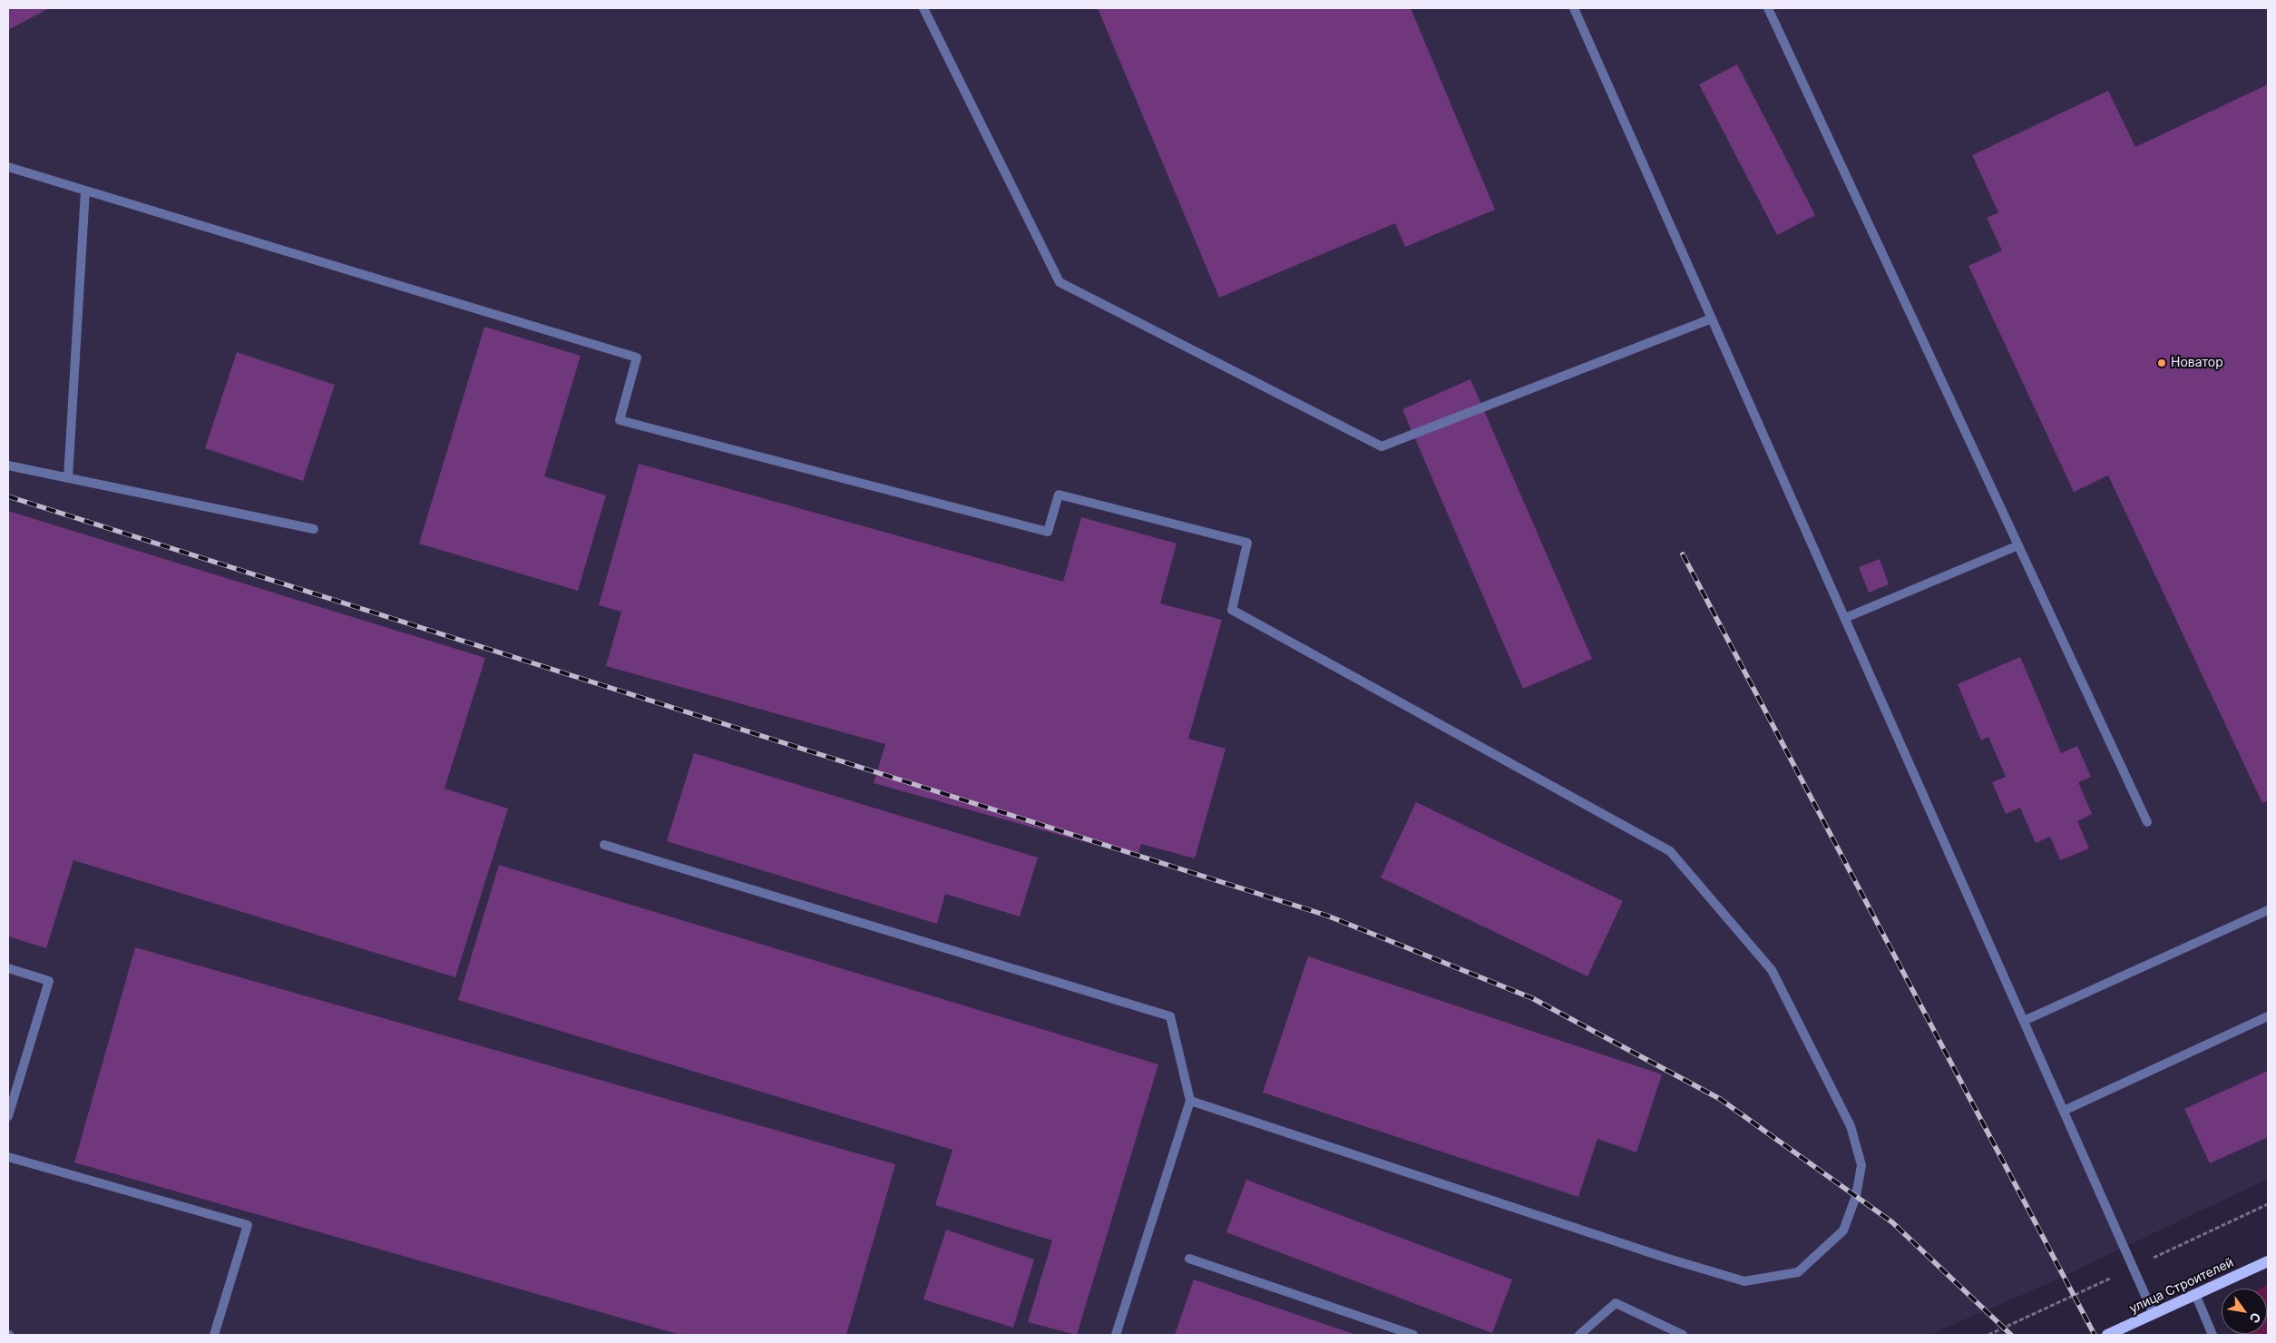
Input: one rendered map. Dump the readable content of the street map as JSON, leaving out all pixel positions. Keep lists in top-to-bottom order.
{
  "streets": {
    "main road": ["улица Строителей"]
  },
  "places": ["Новатор"],
  "north": "bottom right"
}
